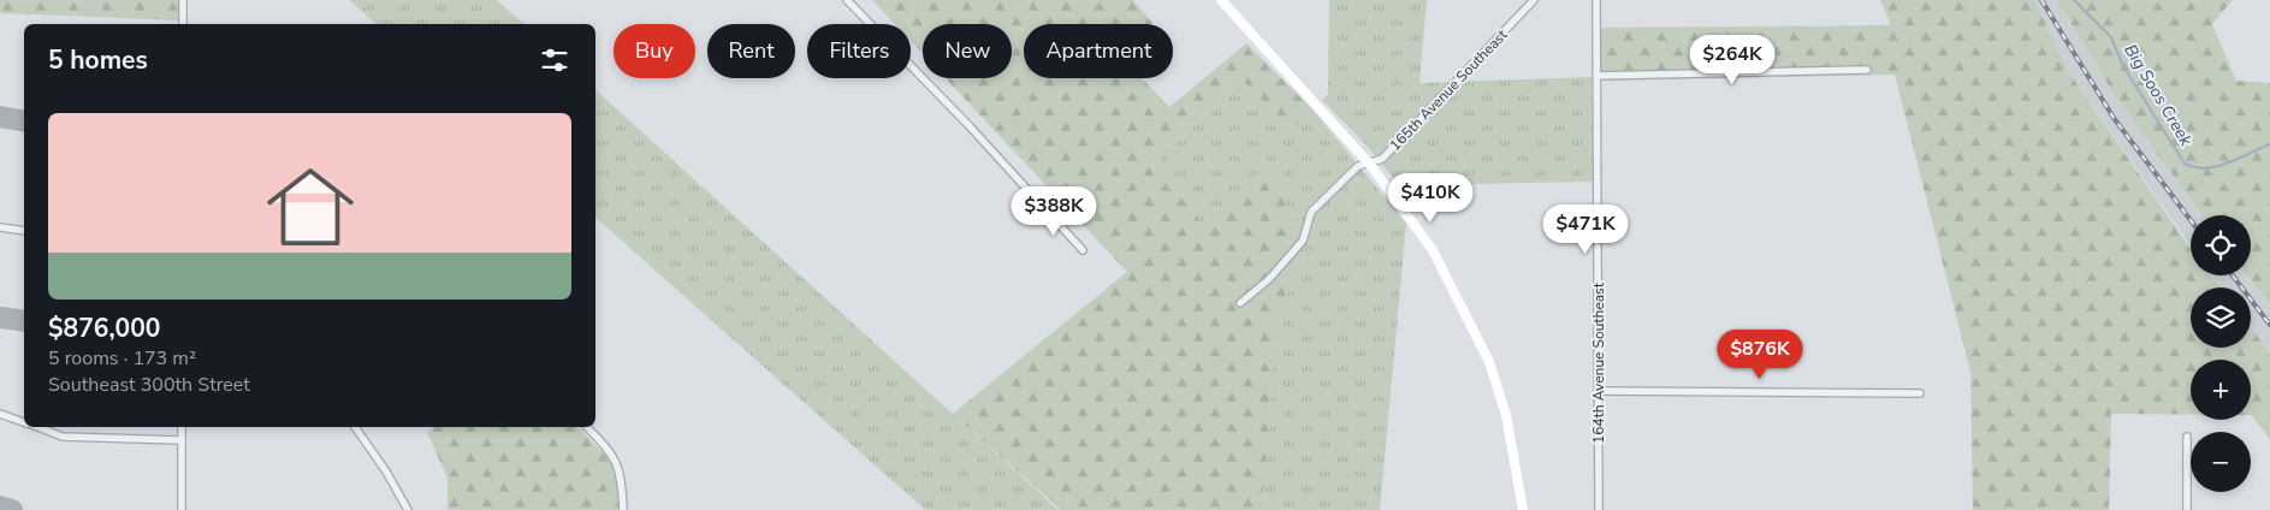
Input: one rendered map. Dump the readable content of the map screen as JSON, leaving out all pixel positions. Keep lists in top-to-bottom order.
{
  "streets": {
    "street": ["165th Avenue Southeast", "164th Avenue Southeast"]
  },
  "water": ["Big Soos Creek"],
  "page": {
    "chip": [
      "Buy",
      "Rent",
      "Filters",
      "New",
      "Apartment"
    ],
    "heading": "5 homes",
    "price": [
      "$264K",
      "$410K",
      "$388K",
      "$471K",
      "$876K"
    ],
    "list": [
      {
        "name": "$876,000",
        "note": "5 rooms · 173 m² · Southeast 300th Street"
      }
    ],
    "map_buttons": ["+", "−"]
  }
}
